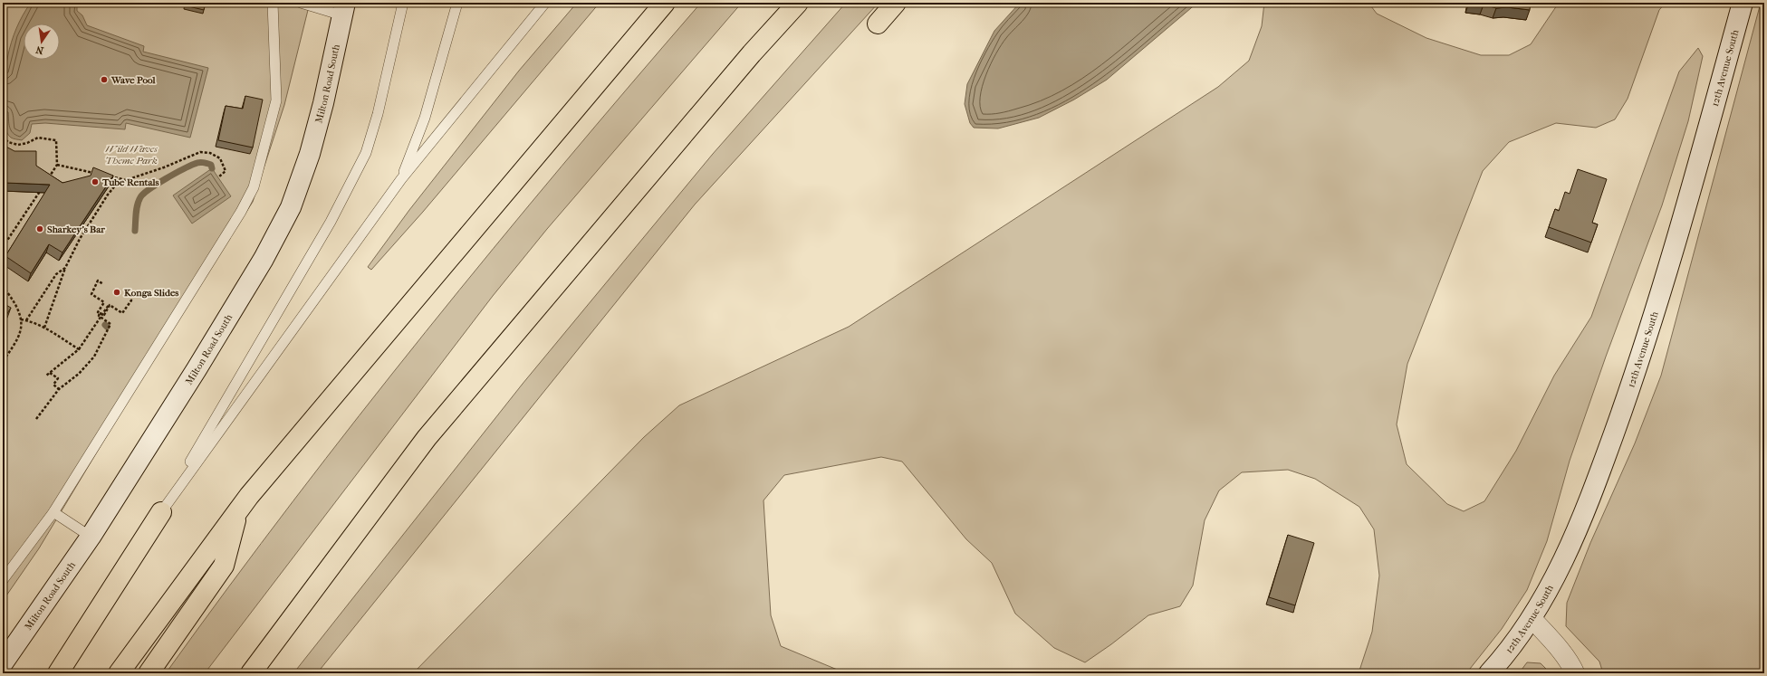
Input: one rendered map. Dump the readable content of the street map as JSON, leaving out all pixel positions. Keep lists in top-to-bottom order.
{
  "streets": {
    "street": ["12th Avenue South", "Milton Road South"]
  },
  "parks": ["Wild Waves Theme Park"],
  "places": [
    "Wave Pool",
    "Tube Rentals",
    "Sharkey's Bar",
    "Konga Slides"
  ],
  "north": "bottom"
}
